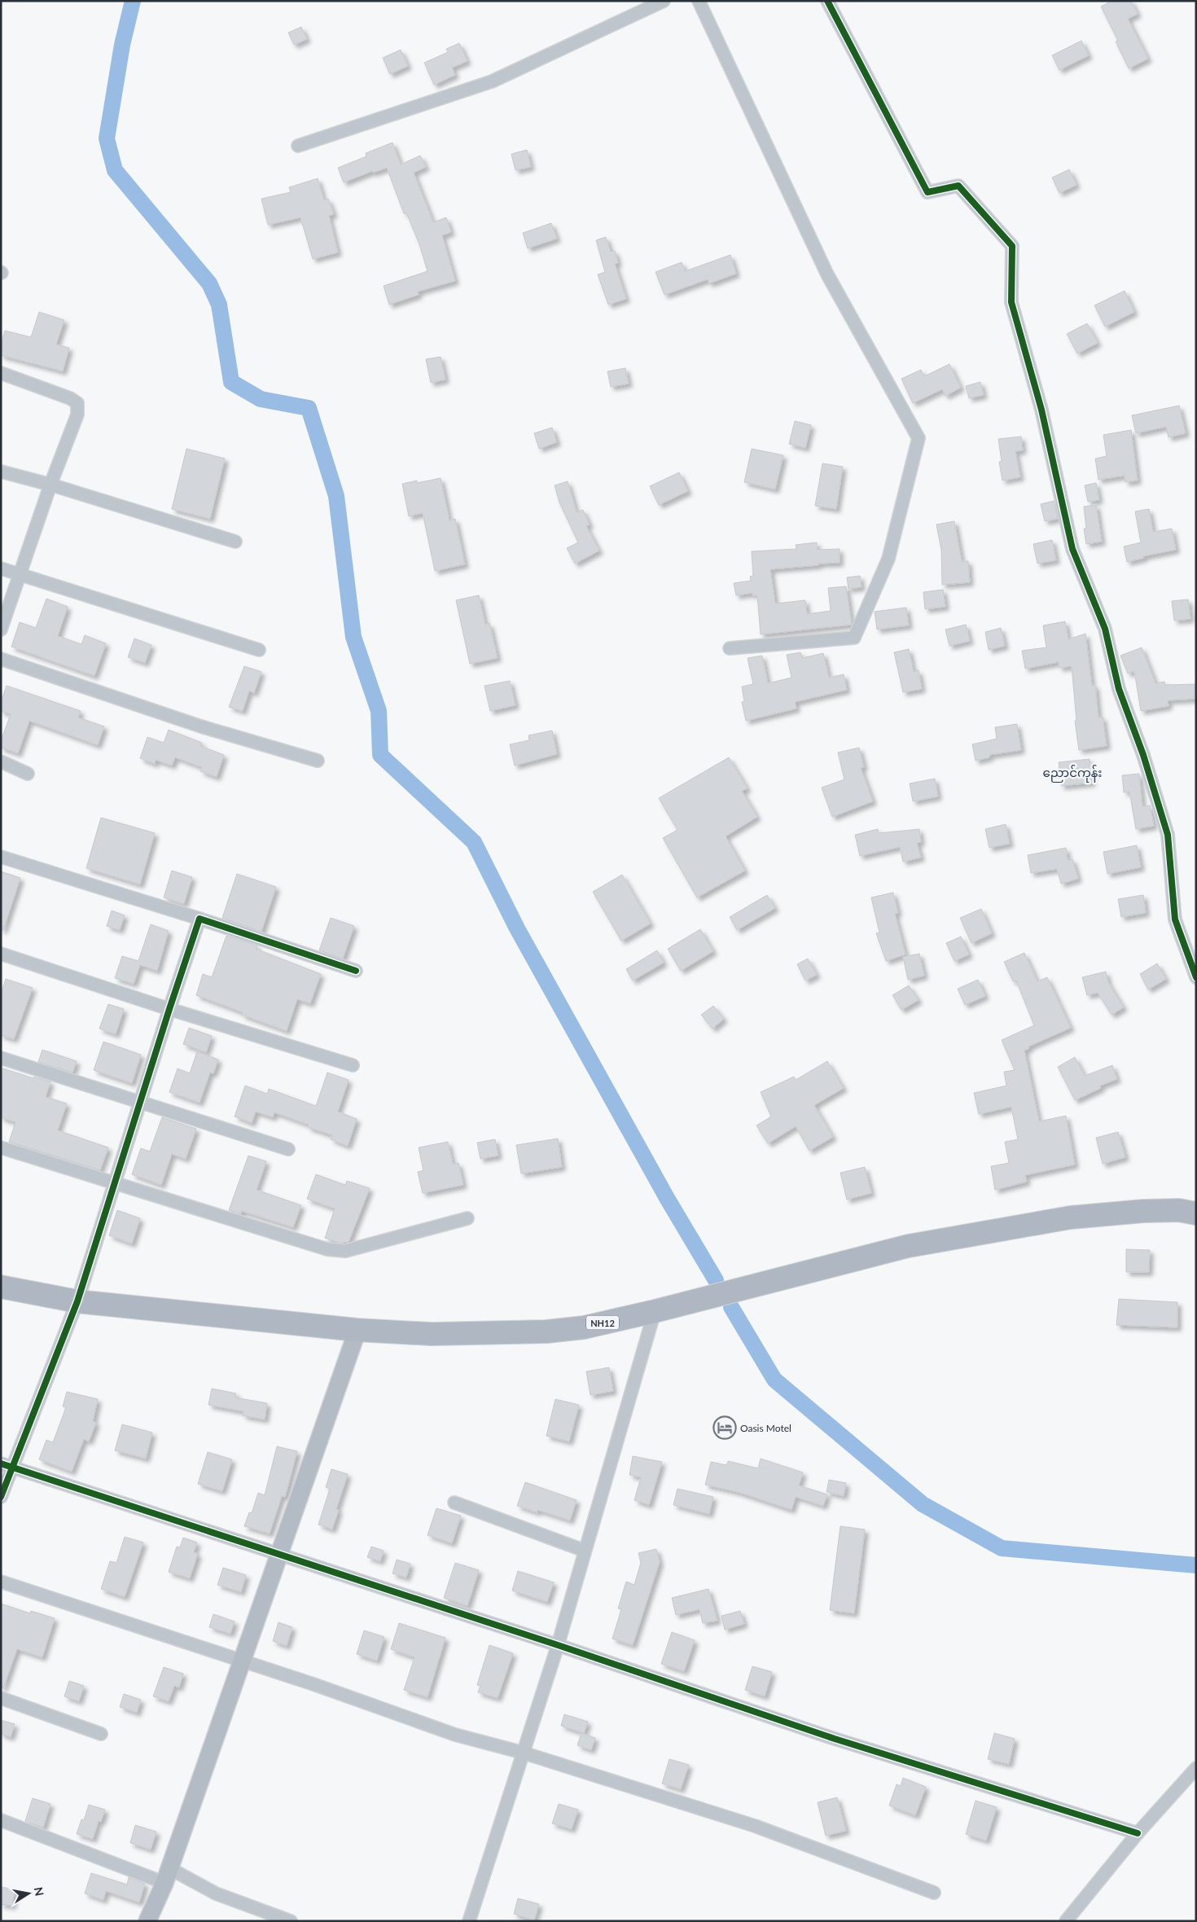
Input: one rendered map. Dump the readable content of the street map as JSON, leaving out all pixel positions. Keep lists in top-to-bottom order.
{
  "streets": {
    "highway": ["NH12"]
  },
  "districts": ["ညောင်ကုန်း"],
  "places": {
    "hotel": ["Oasis Motel"]
  },
  "north": "right"
}
